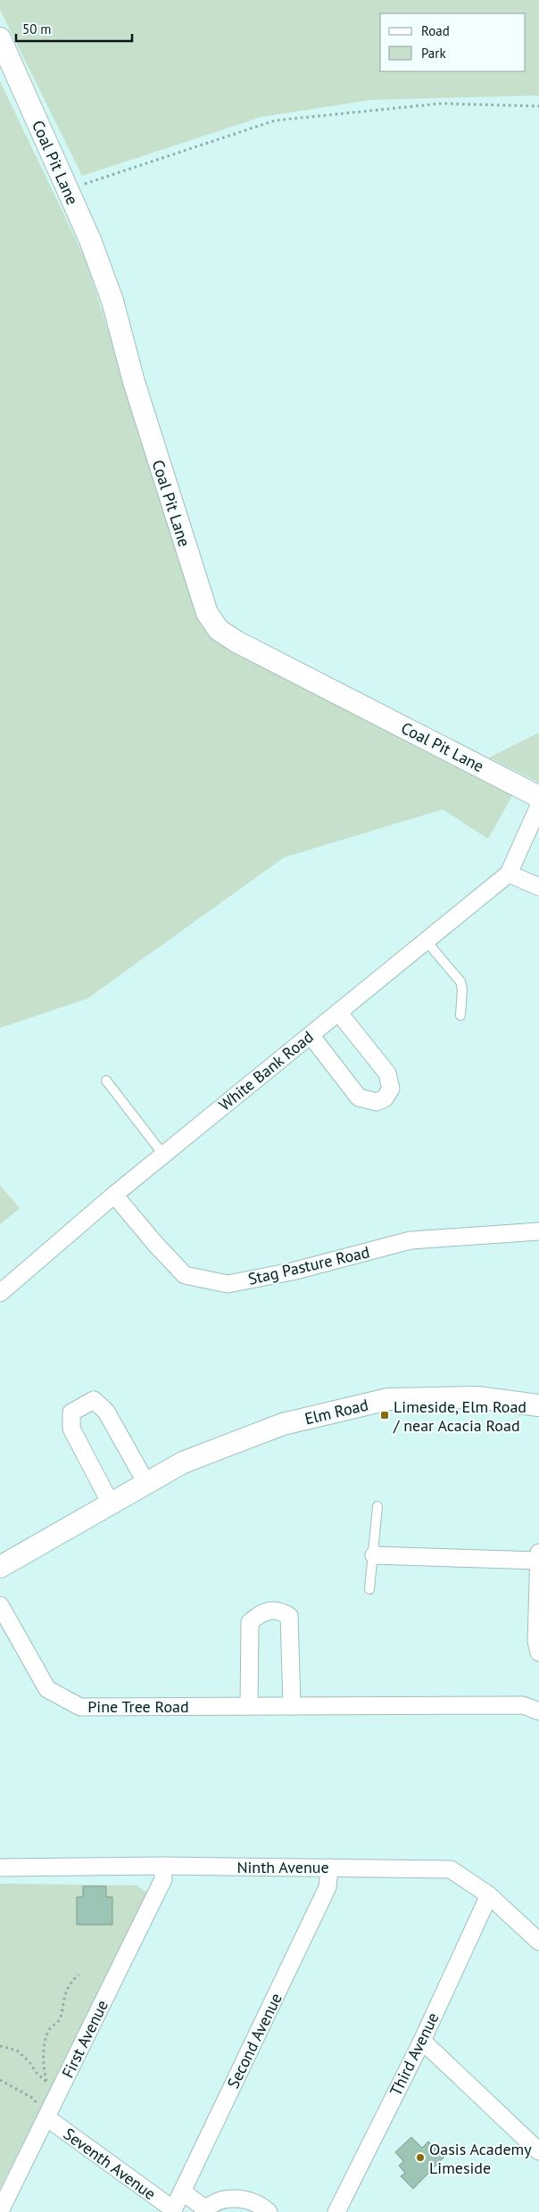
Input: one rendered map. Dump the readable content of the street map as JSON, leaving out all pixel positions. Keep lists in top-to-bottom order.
{
  "streets": {
    "street": [
      "Coal Pit Lane",
      "White Bank Road",
      "Stag Pasture Road",
      "Elm Road",
      "Pine Tree Road",
      "Ninth Avenue",
      "First Avenue",
      "Second Avenue",
      "Third Avenue",
      "Seventh Avenue"
    ]
  },
  "crossings": [
    ["White Bank Road", "Stag Pasture Road"],
    ["Ninth Avenue", "First Avenue"],
    ["Ninth Avenue", "Second Avenue"],
    ["Ninth Avenue", "Third Avenue"],
    ["First Avenue", "Seventh Avenue"],
    ["Second Avenue", "Seventh Avenue"]
  ],
  "places": {
    "transit": ["Limeside, Elm Road / near Acacia Road"],
    "other": ["Oasis Academy Limeside"]
  },
  "legend": ["Road", "Park"],
  "scale_bar": "50 m"
}
